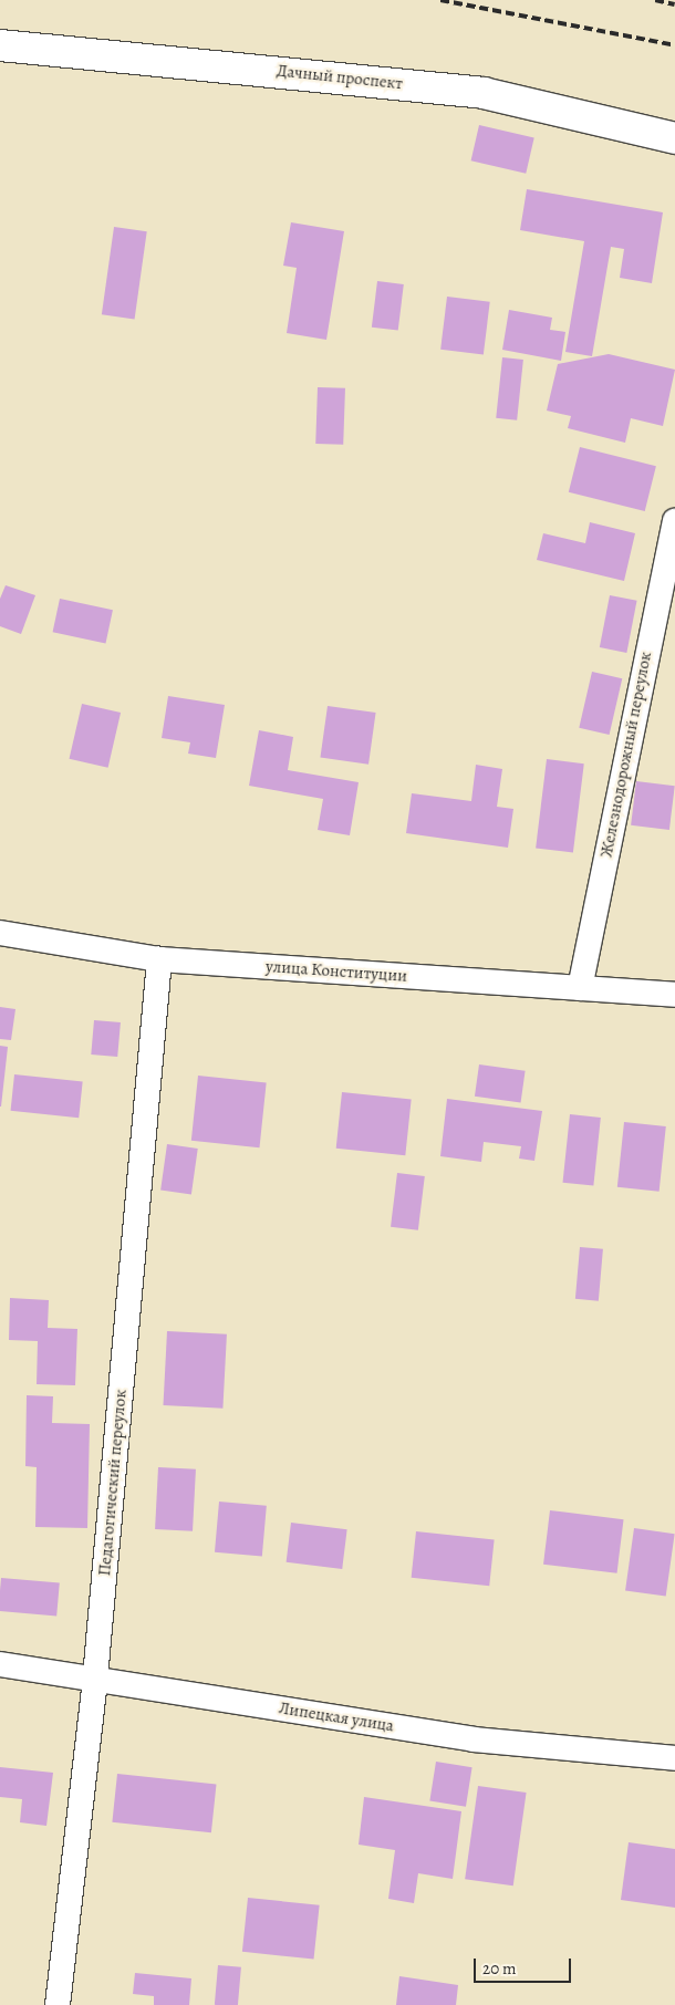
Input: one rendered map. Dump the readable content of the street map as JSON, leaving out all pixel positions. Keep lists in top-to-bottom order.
{
  "streets": {
    "street": [
      "Дачный проспект",
      "Железнодорожный переулок",
      "улица Конституции",
      "Педагогический переулок",
      "Липецкая улица"
    ]
  },
  "crossings": [
    ["Железнодорожный переулок", "улица Конституции"],
    ["улица Конституции", "Педагогический переулок"],
    ["Педагогический переулок", "Липецкая улица"]
  ],
  "scale_bar": "20 m"
}
